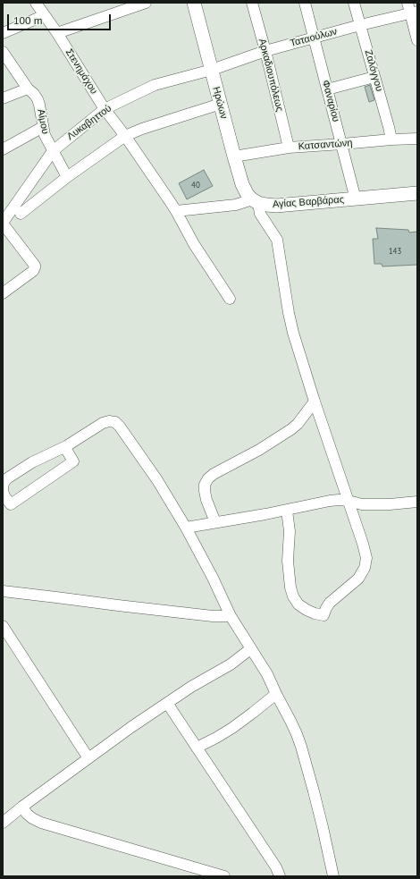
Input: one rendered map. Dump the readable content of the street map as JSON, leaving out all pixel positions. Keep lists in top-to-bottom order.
{
  "streets": {
    "main road": ["Ηρώων", "Αγίας Βαρβάρας"],
    "street": [
      "Ταταούλων",
      "Ζαλόγγου",
      "Στενημάχου",
      "Αρκαδιουπόλεως",
      "Φαναρίου",
      "Αίμου",
      "Λυκαβηττού",
      "Κατσαντώνη"
    ]
  },
  "crossings": [
    ["Ταταούλων", "Ζαλόγγου"],
    ["Ταταούλων", "Αρκαδιουπόλεως"],
    ["Ταταούλων", "Φαναρίου"],
    ["Ταταούλων", "Ηρώων"],
    ["Ταταούλων", "Λυκαβηττού"],
    ["Ζαλόγγου", "Κατσαντώνη"],
    ["Στενημάχου", "Λυκαβηττού"],
    ["Στενημάχου", "Αγίας Βαρβάρας"],
    ["Αρκαδιουπόλεως", "Κατσαντώνη"],
    ["Φαναρίου", "Κατσαντώνη"],
    ["Φαναρίου", "Αγίας Βαρβάρας"],
    ["Ηρώων", "Λυκαβηττού"],
    ["Ηρώων", "Κατσαντώνη"],
    ["Ηρώων", "Αγίας Βαρβάρας"],
    ["Αίμου", "Λυκαβηττού"]
  ],
  "house_numbers": ["40", "143"],
  "scale_bar": "100 m"
}
